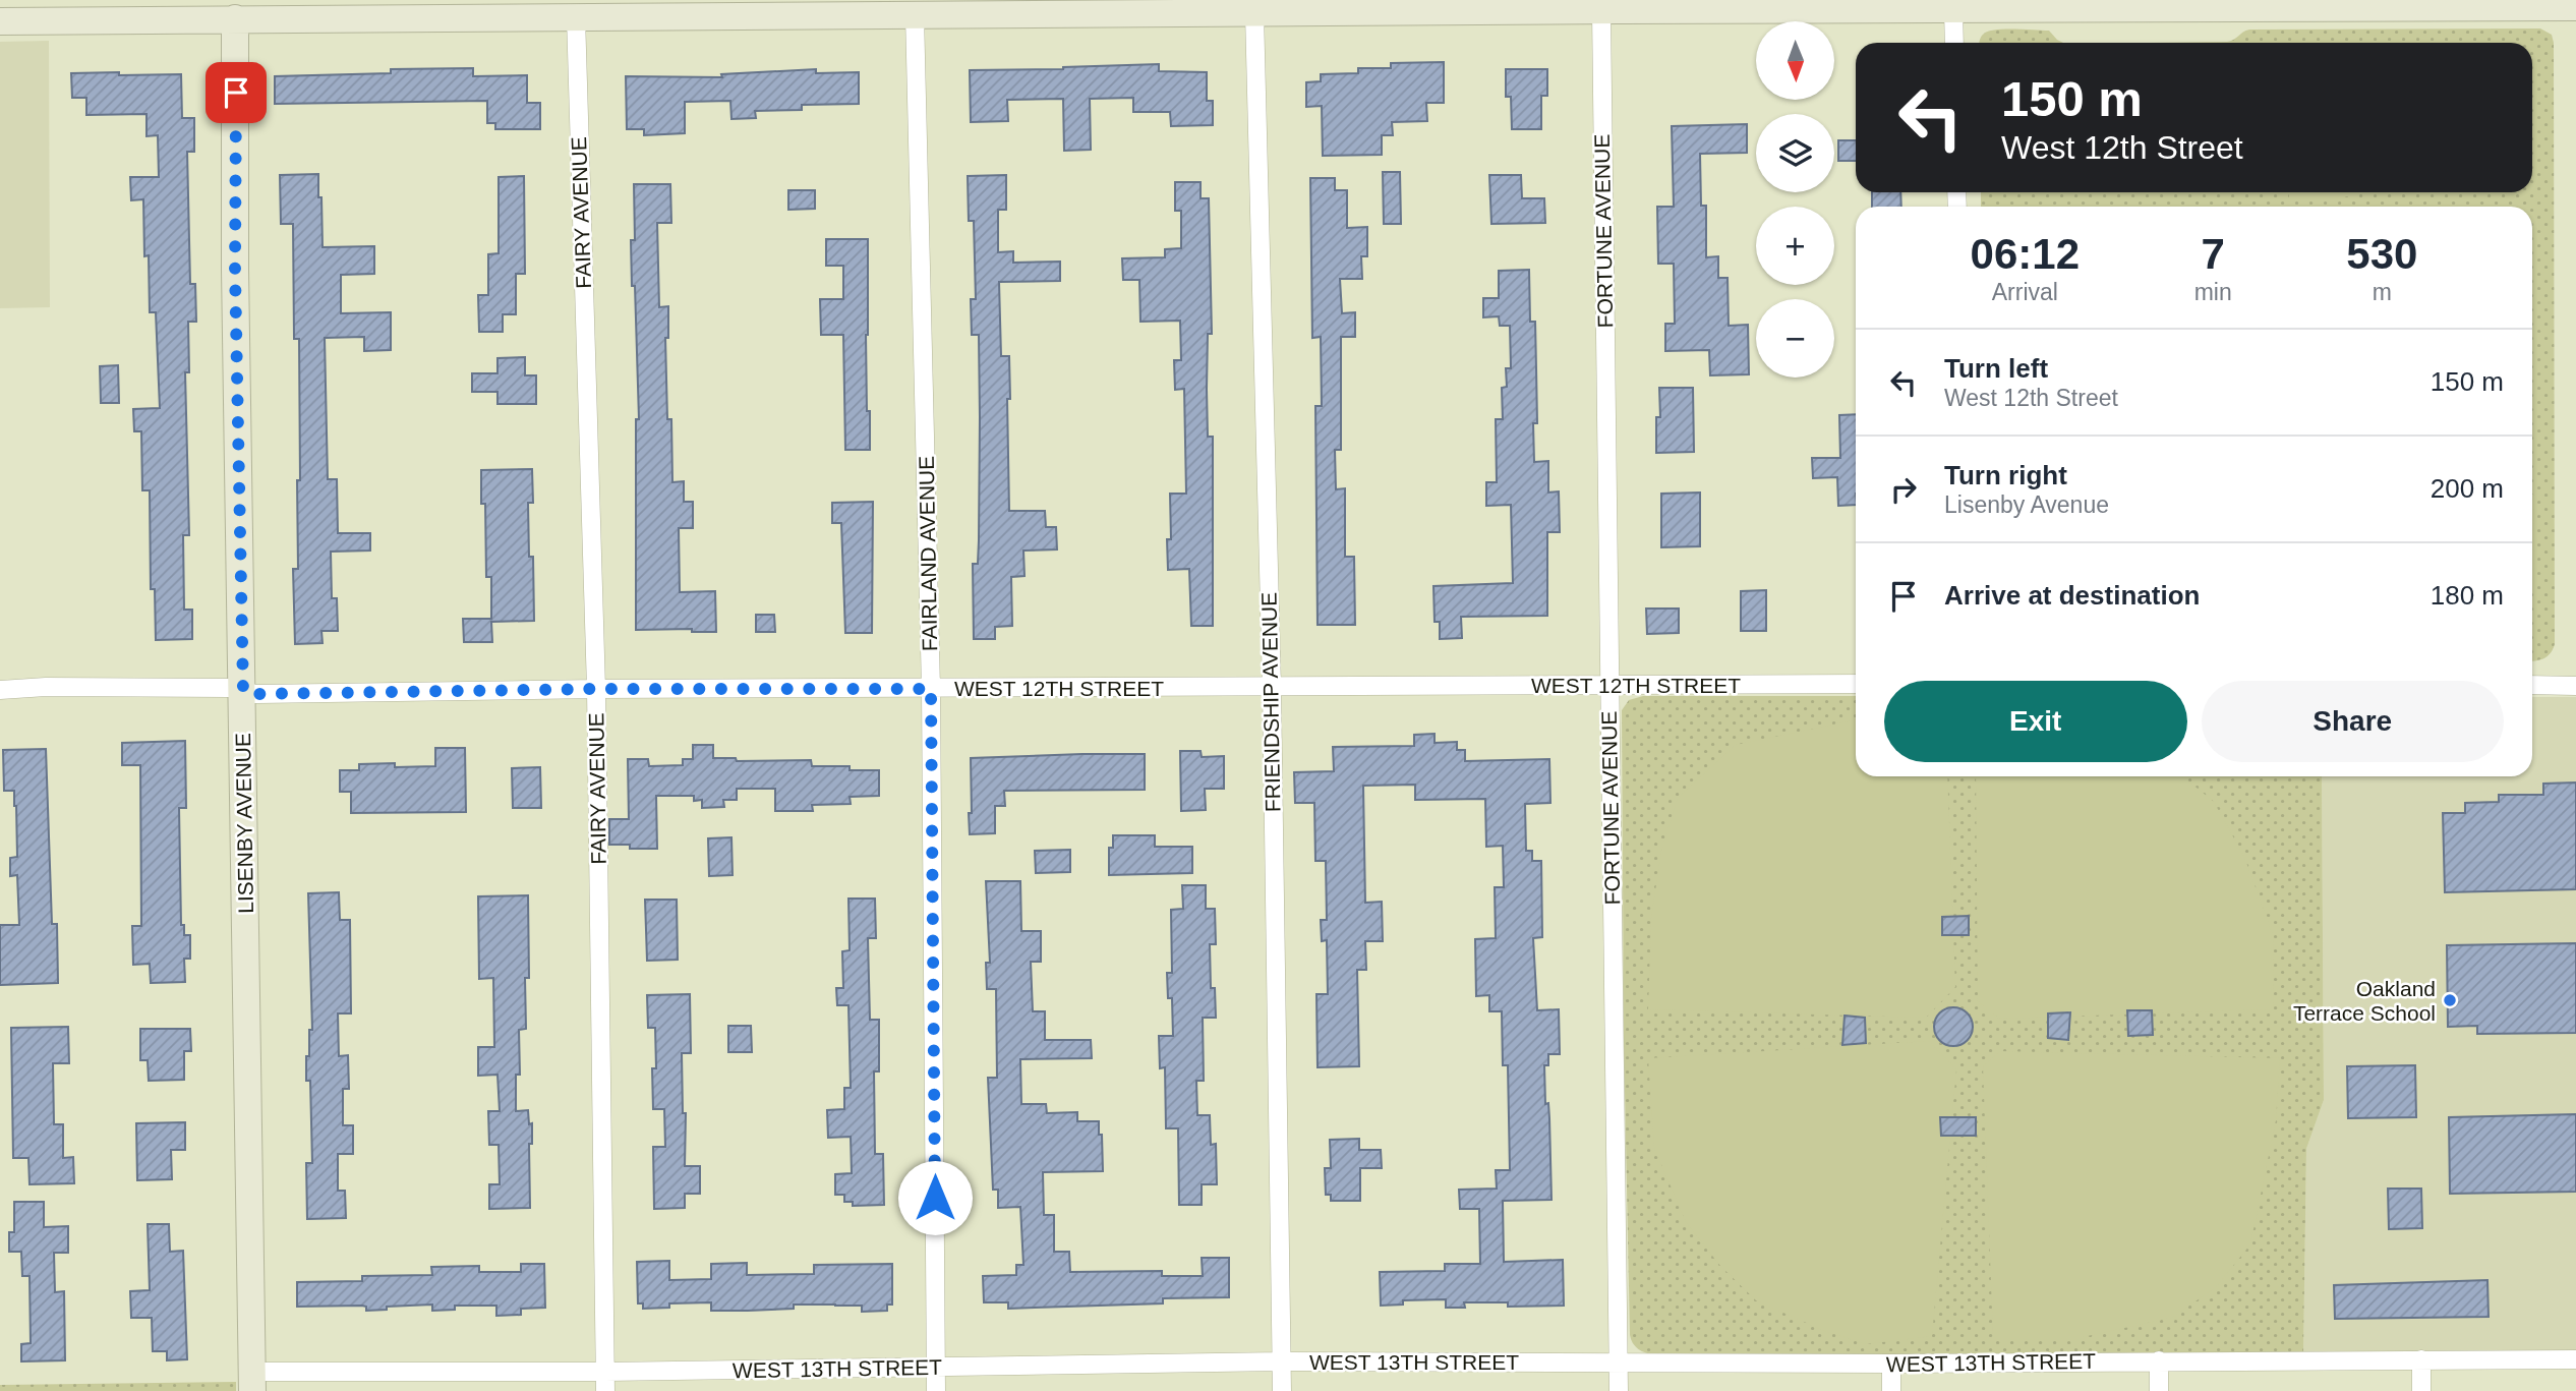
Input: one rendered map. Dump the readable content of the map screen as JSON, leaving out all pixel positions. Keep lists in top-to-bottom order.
{
  "streets": {
    "main road": ["LISENBY AVENUE"],
    "street": [
      "FAIRY AVENUE",
      "FORTUNE AVENUE",
      "FAIRLAND AVENUE",
      "WEST 12TH STREET",
      "FRIENDSHIP AVENUE",
      "WEST 13TH STREET"
    ]
  },
  "crossings": [
    ["FAIRY AVENUE", "WEST 12TH STREET"],
    ["FAIRY AVENUE", "WEST 13TH STREET"],
    ["FORTUNE AVENUE", "WEST 12TH STREET"],
    ["FORTUNE AVENUE", "WEST 13TH STREET"],
    ["FAIRLAND AVENUE", "WEST 12TH STREET"],
    ["FAIRLAND AVENUE", "WEST 13TH STREET"],
    ["WEST 12TH STREET", "FRIENDSHIP AVENUE"],
    ["WEST 12TH STREET", "LISENBY AVENUE"],
    ["FRIENDSHIP AVENUE", "WEST 13TH STREET"],
    ["LISENBY AVENUE", "WEST 13TH STREET"]
  ],
  "places": ["Oakland Terrace School"],
  "north": "bottom",
  "page": {
    "map_buttons": ["+", "−"],
    "turn": ["150 m", "West 12th Street"],
    "eta": [
      "06:12",
      "Arrival",
      "7",
      "min",
      "530",
      "m"
    ],
    "list": [
      {
        "name": "Turn left",
        "note": "West 12th Street",
        "value": "150 m"
      },
      {
        "name": "Turn right",
        "note": "Lisenby Avenue",
        "value": "200 m"
      },
      {
        "name": "Arrive at destination",
        "value": "180 m"
      }
    ],
    "buttons": ["Exit", "Share"]
  }
}
